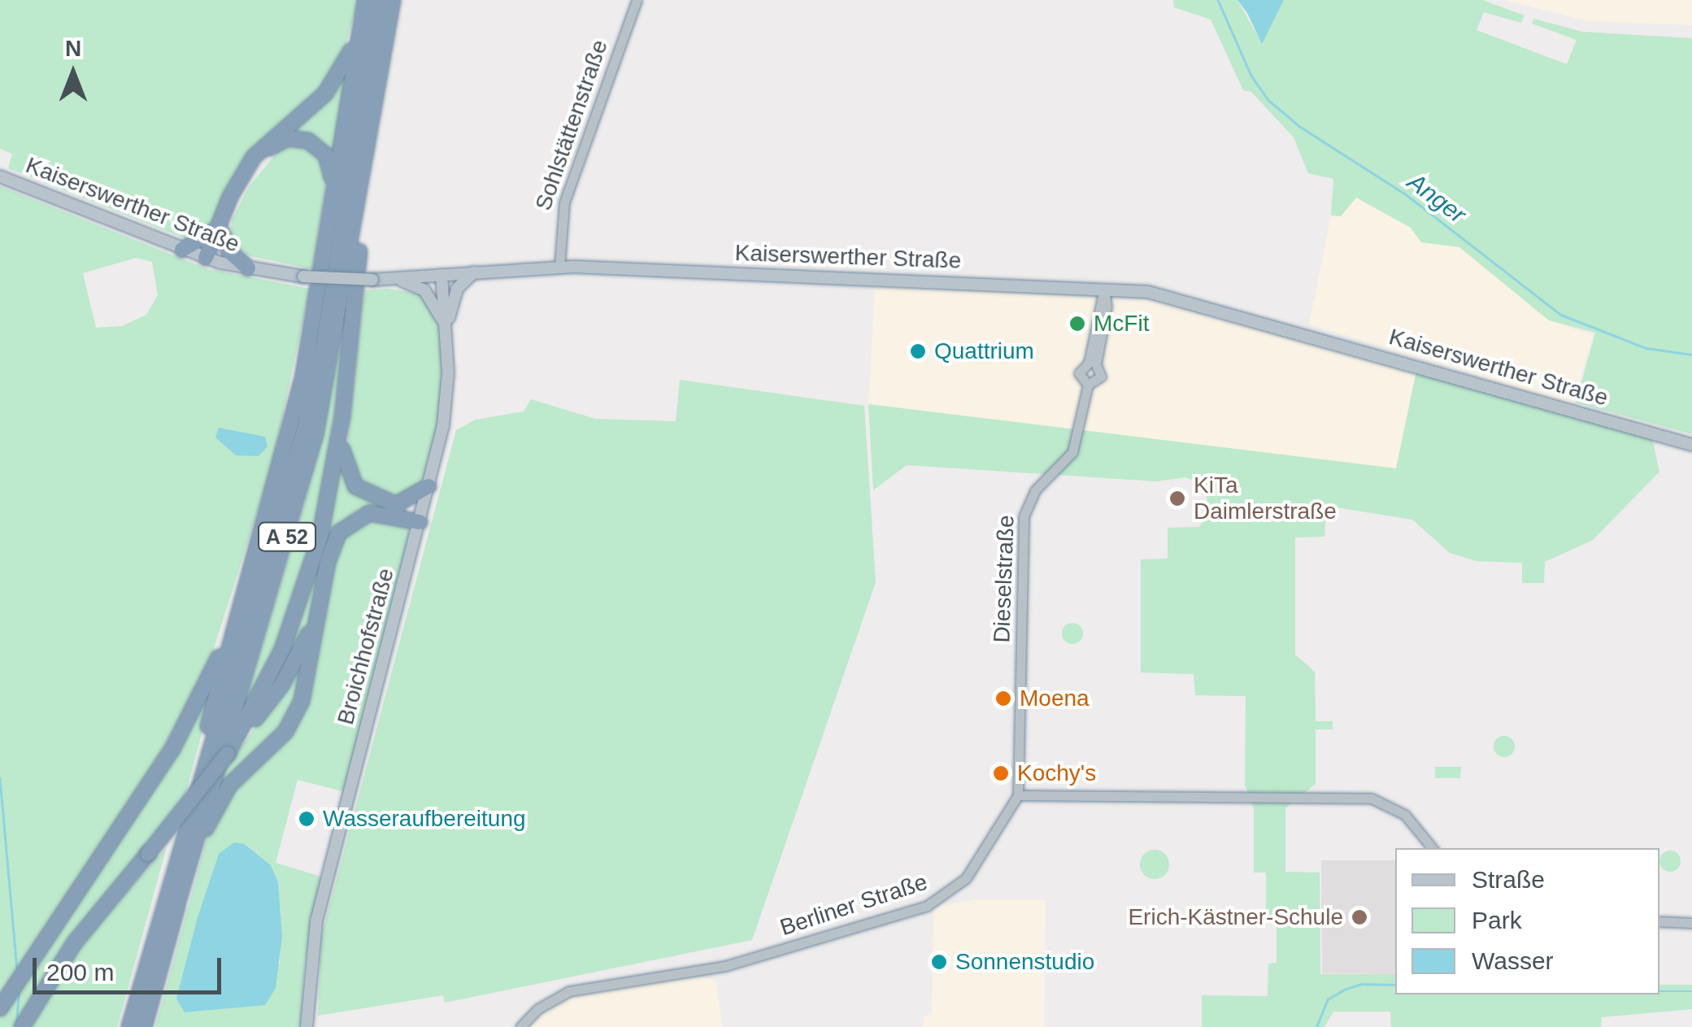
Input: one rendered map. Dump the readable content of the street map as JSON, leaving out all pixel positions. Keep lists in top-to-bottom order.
{
  "streets": {
    "highway": ["A 52"],
    "main road": ["Kaiserswerther Straße", "Broichhofstraße"],
    "street": ["Sohlstättenstraße", "Dieselstraße", "Berliner Straße"]
  },
  "crossings": [
    ["Sohlstättenstraße", "Kaiserswerther Straße"],
    ["Kaiserswerther Straße", "Broichhofstraße"],
    ["Dieselstraße", "Berliner Straße"]
  ],
  "water": ["Anger"],
  "places": [
    "McFit",
    "Quattrium",
    "KiTa Daimlerstraße",
    "Moena",
    "Kochy's",
    "Wasseraufbereitung",
    "Erich-Kästner-Schule",
    "Sonnenstudio"
  ],
  "legend": ["Straße", "Park", "Wasser"],
  "scale_bar": "200 m",
  "north": "top"
}
